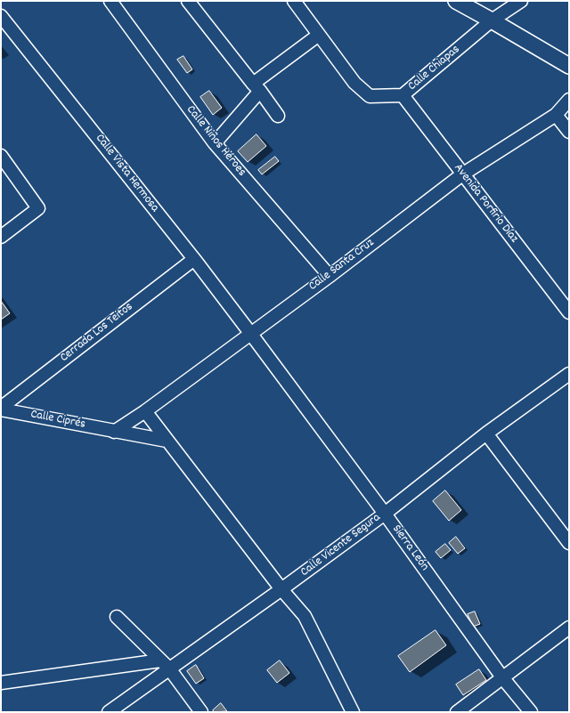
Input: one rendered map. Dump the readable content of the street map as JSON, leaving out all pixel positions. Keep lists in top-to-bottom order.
{
  "streets": {
    "street": [
      "Calle Chiapas",
      "Calle Niños Héroes",
      "Calle Vista Hermosa",
      "Avenida Porfirio Díaz",
      "Calle Santa Cruz",
      "Cerrada Los Teitos",
      "Calle Ciprés",
      "Calle Vicente Segura",
      "Sierra León"
    ]
  },
  "crossings": [
    ["Calle Chiapas", "Avenida Porfirio Díaz"],
    ["Calle Niños Héroes", "Calle Santa Cruz"],
    ["Calle Vista Hermosa", "Calle Santa Cruz"],
    ["Calle Vista Hermosa", "Cerrada Los Teitos"],
    ["Calle Vista Hermosa", "Sierra León"],
    ["Avenida Porfirio Díaz", "Calle Santa Cruz"],
    ["Calle Santa Cruz", "Calle Ciprés"],
    ["Calle Santa Cruz", "Sierra León"],
    ["Cerrada Los Teitos", "Calle Ciprés"],
    ["Calle Vicente Segura", "Sierra León"]
  ]
}
